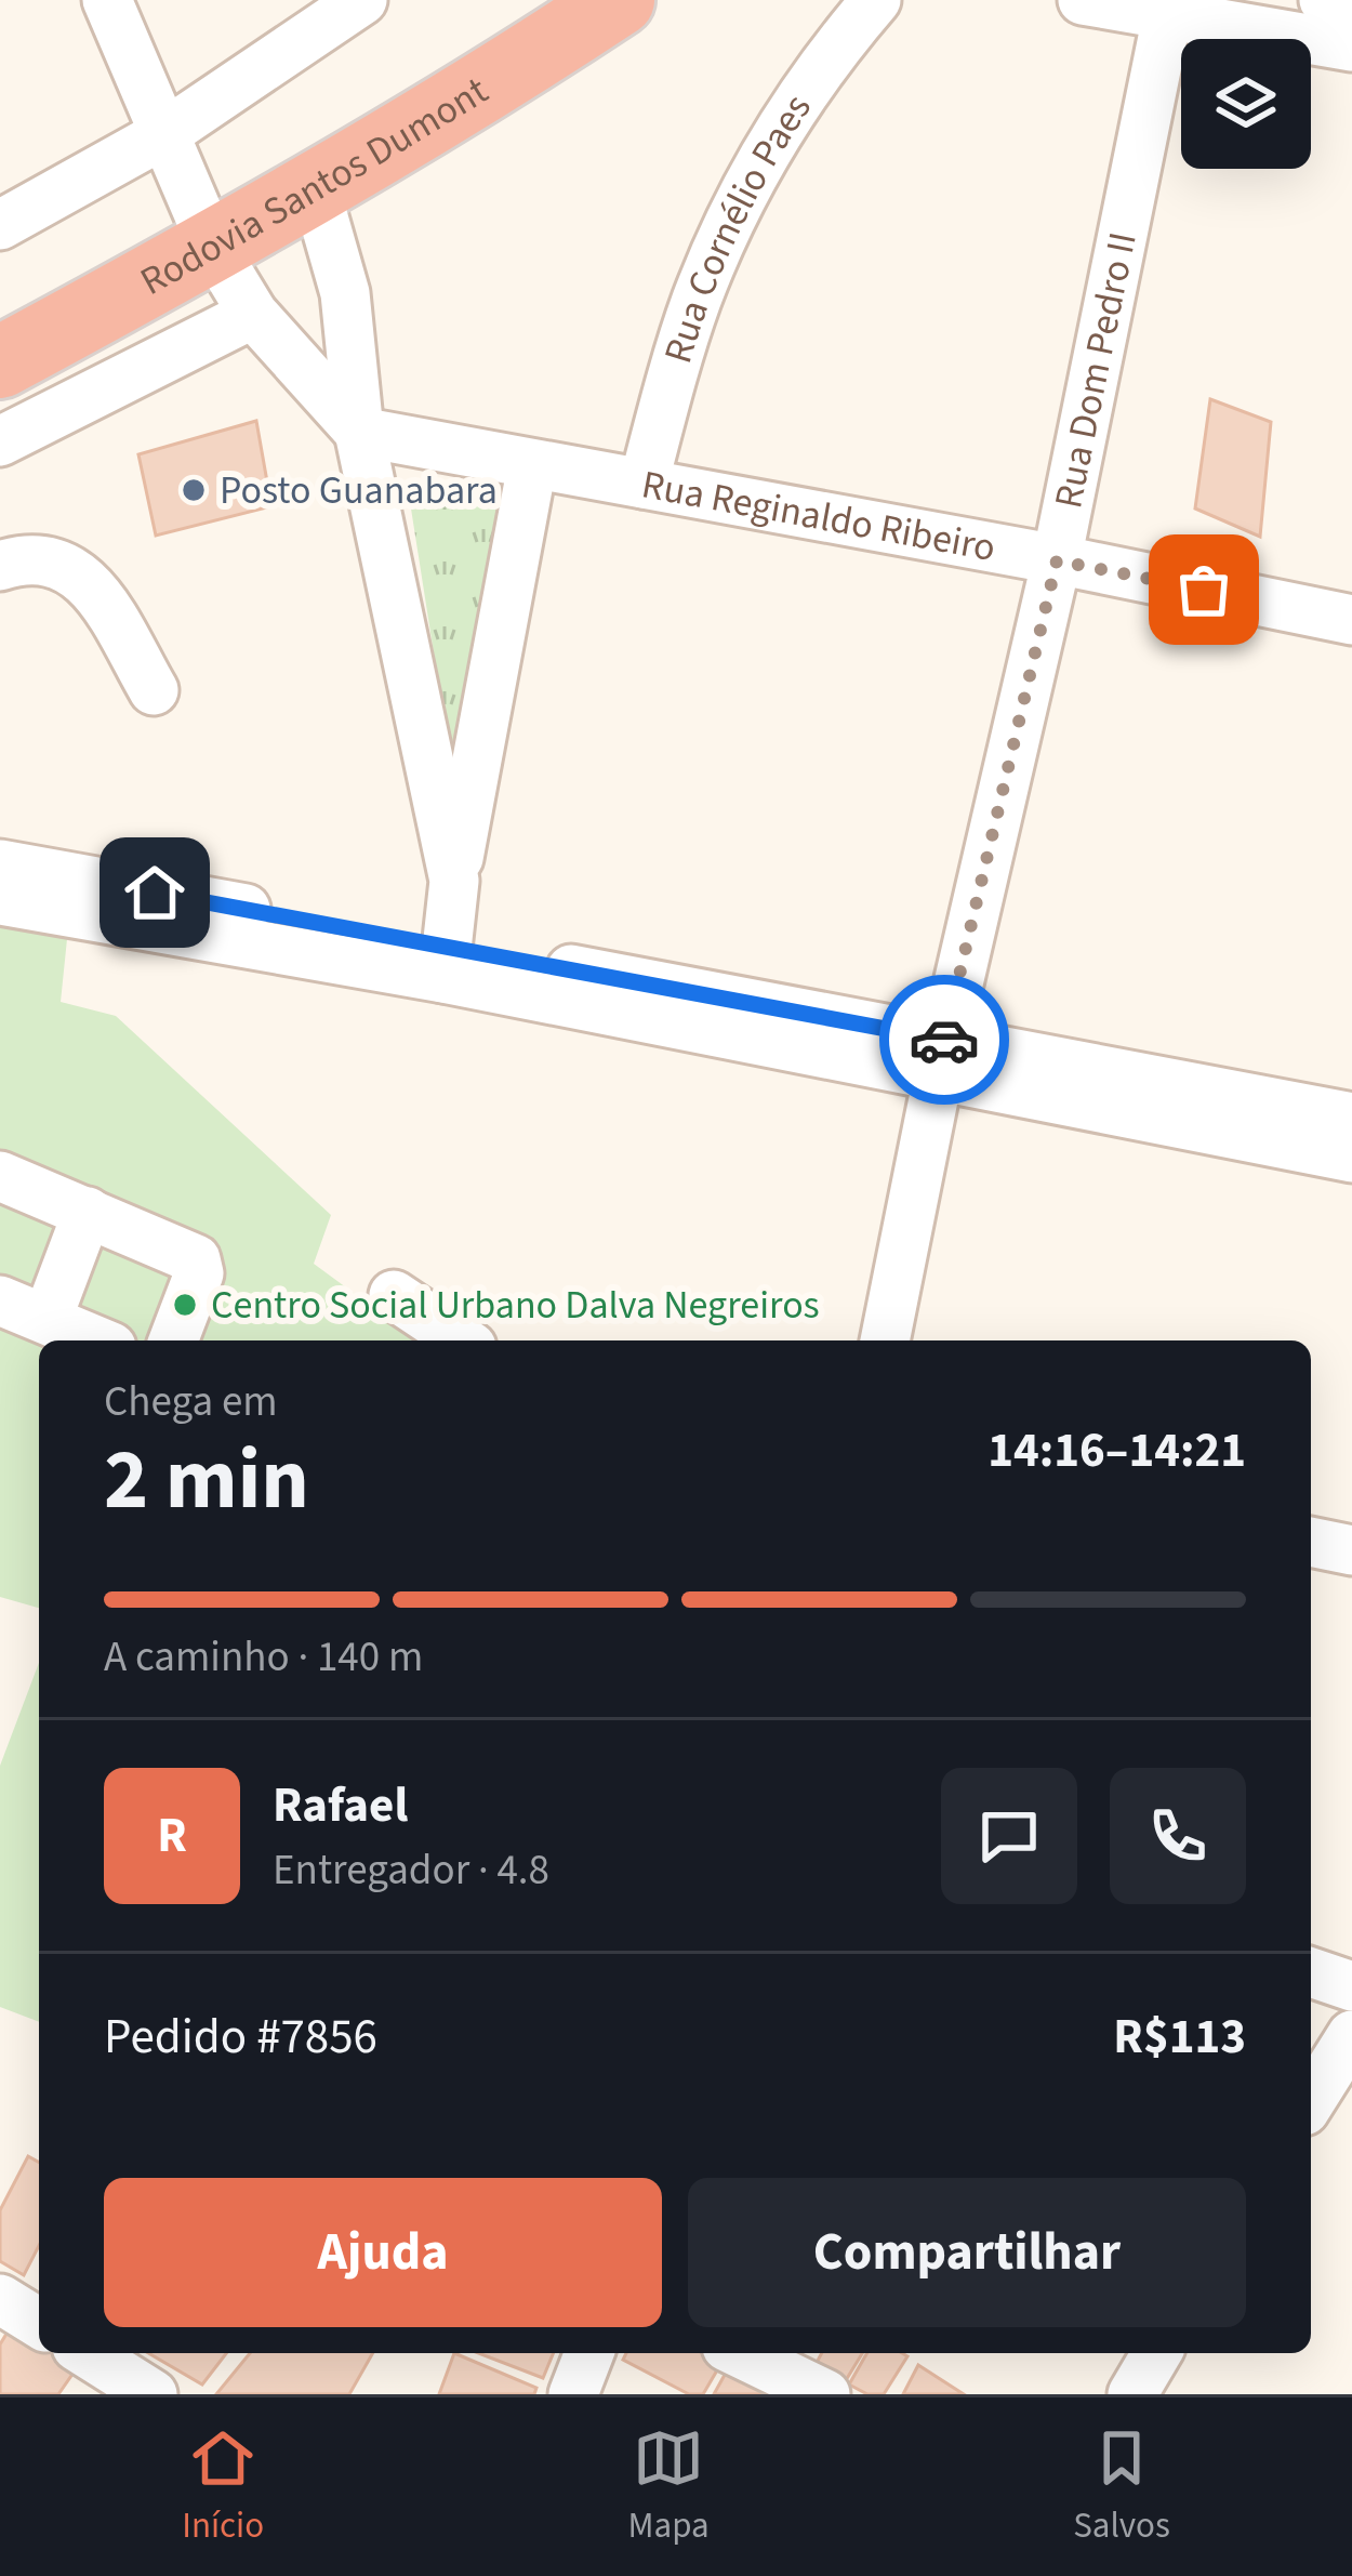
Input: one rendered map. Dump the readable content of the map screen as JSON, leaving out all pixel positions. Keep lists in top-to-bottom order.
{
  "streets": {
    "highway": ["Rodovia Santos Dumont"],
    "street": ["Rua Cornélio Paes", "Rua Dom Pedro II", "Rua Reginaldo Ribeiro"]
  },
  "crossings": [
    ["Rua Cornélio Paes", "Rua Reginaldo Ribeiro"],
    ["Rua Dom Pedro II", "Rua Reginaldo Ribeiro"]
  ],
  "places": ["Posto Guanabara", "Centro Social Urbano Dalva Negreiros"],
  "page": {
    "heading": ["2 min", "Chega em", "14:16–14:21"],
    "panel": [
      "Rafael",
      "Entregador · 4.8",
      "Pedido #7856",
      "R$113"
    ],
    "bar": "A caminho · 140 m",
    "round": "R",
    "buttons": ["Ajuda", "Compartilhar"],
    "tabs": ["Início", "Mapa", "Salvos"]
  }
}
